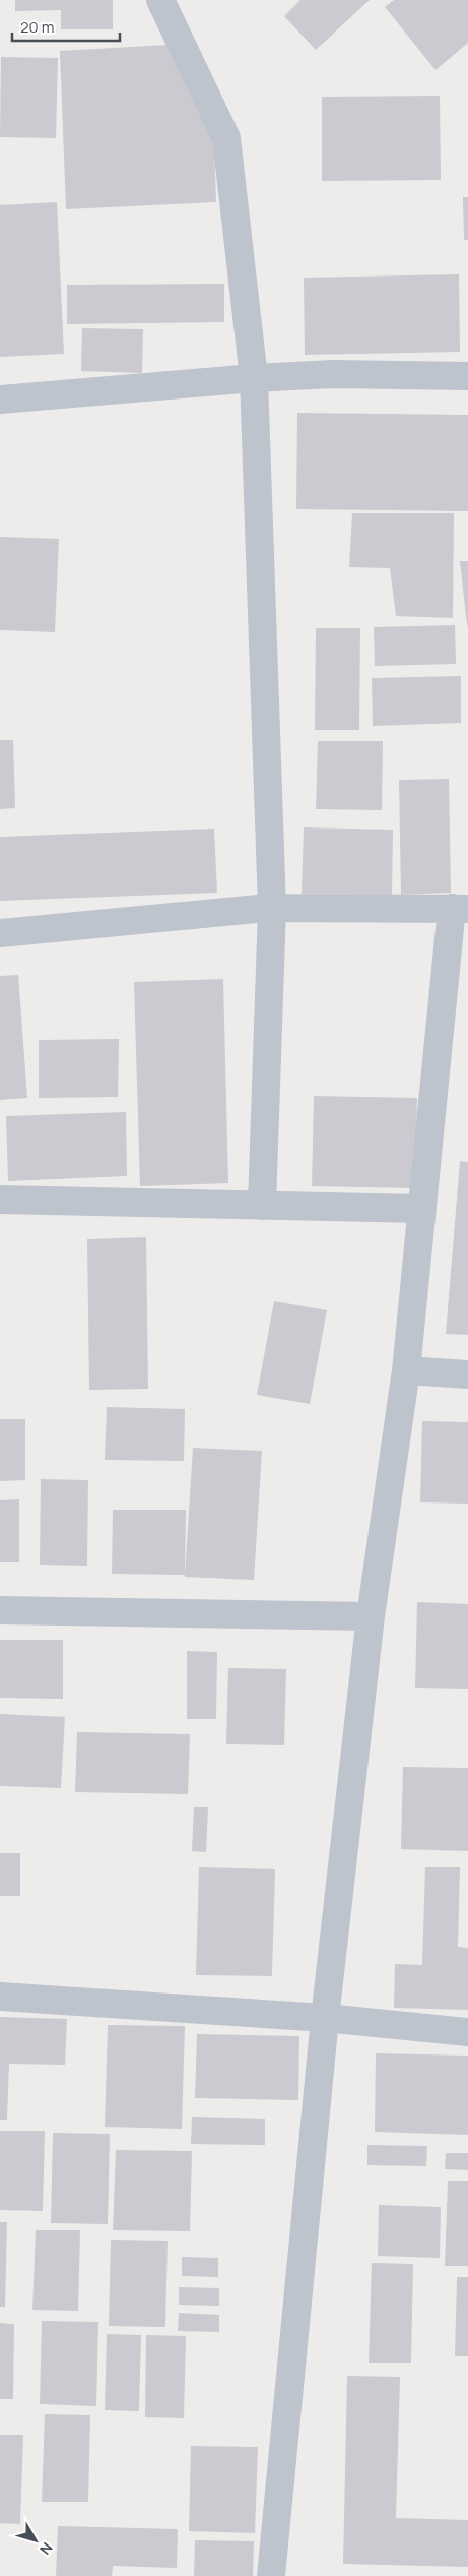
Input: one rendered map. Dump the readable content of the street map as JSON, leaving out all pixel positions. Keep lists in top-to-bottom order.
{
  "scale_bar": "20 m",
  "north": "bottom right"
}
